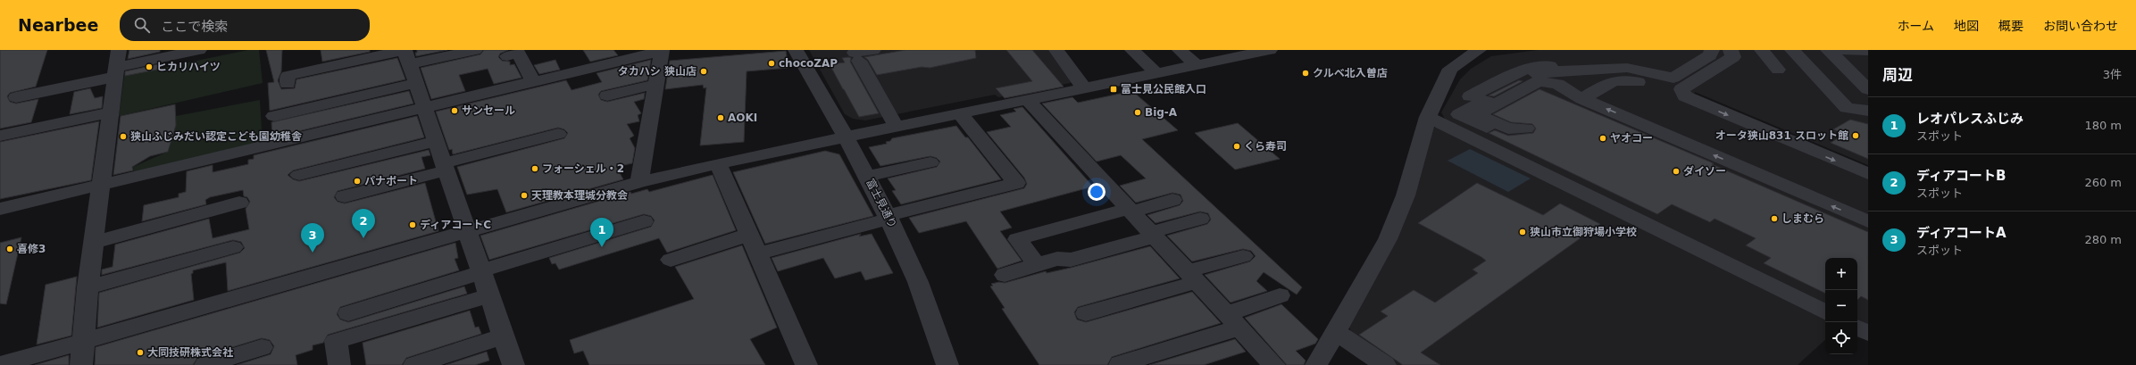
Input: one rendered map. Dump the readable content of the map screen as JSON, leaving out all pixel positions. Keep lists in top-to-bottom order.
{
  "streets": {
    "street": ["富士見通り"]
  },
  "places": {
    "other": [
      "chocoZAP",
      "ヒカリハイツ",
      "タカハシ 狭山店",
      "クルベ北入曽店",
      "サンセール",
      "Big-A",
      "AOKI",
      "オータ狭山831 スロット館",
      "狭山ふじみだい認定こども園幼稚舎",
      "ヤオコー",
      "くら寿司",
      "フォーシェル・2",
      "ダイソー",
      "パナポート",
      "天理教本理城分教会",
      "しまむら",
      "ディアコートC",
      "狭山市立御狩場小学校",
      "喜修3",
      "大同技研株式会社"
    ],
    "transit": ["富士見公民館入口"]
  },
  "page": {
    "header": "Nearbee",
    "search": "ここで検索",
    "nav": [
      "ホーム",
      "地図",
      "概要",
      "お問い合わせ"
    ],
    "heading": ["周辺", "3件"],
    "list": [
      {
        "mark": "1",
        "name": "レオパレスふじみ",
        "note": "スポット",
        "value": "180 m"
      },
      {
        "mark": "2",
        "name": "ディアコートB",
        "note": "スポット",
        "value": "260 m"
      },
      {
        "mark": "3",
        "name": "ディアコートA",
        "note": "スポット",
        "value": "280 m"
      }
    ],
    "pins": ["2", "1", "3"],
    "map_buttons": ["+", "−"]
  }
}
